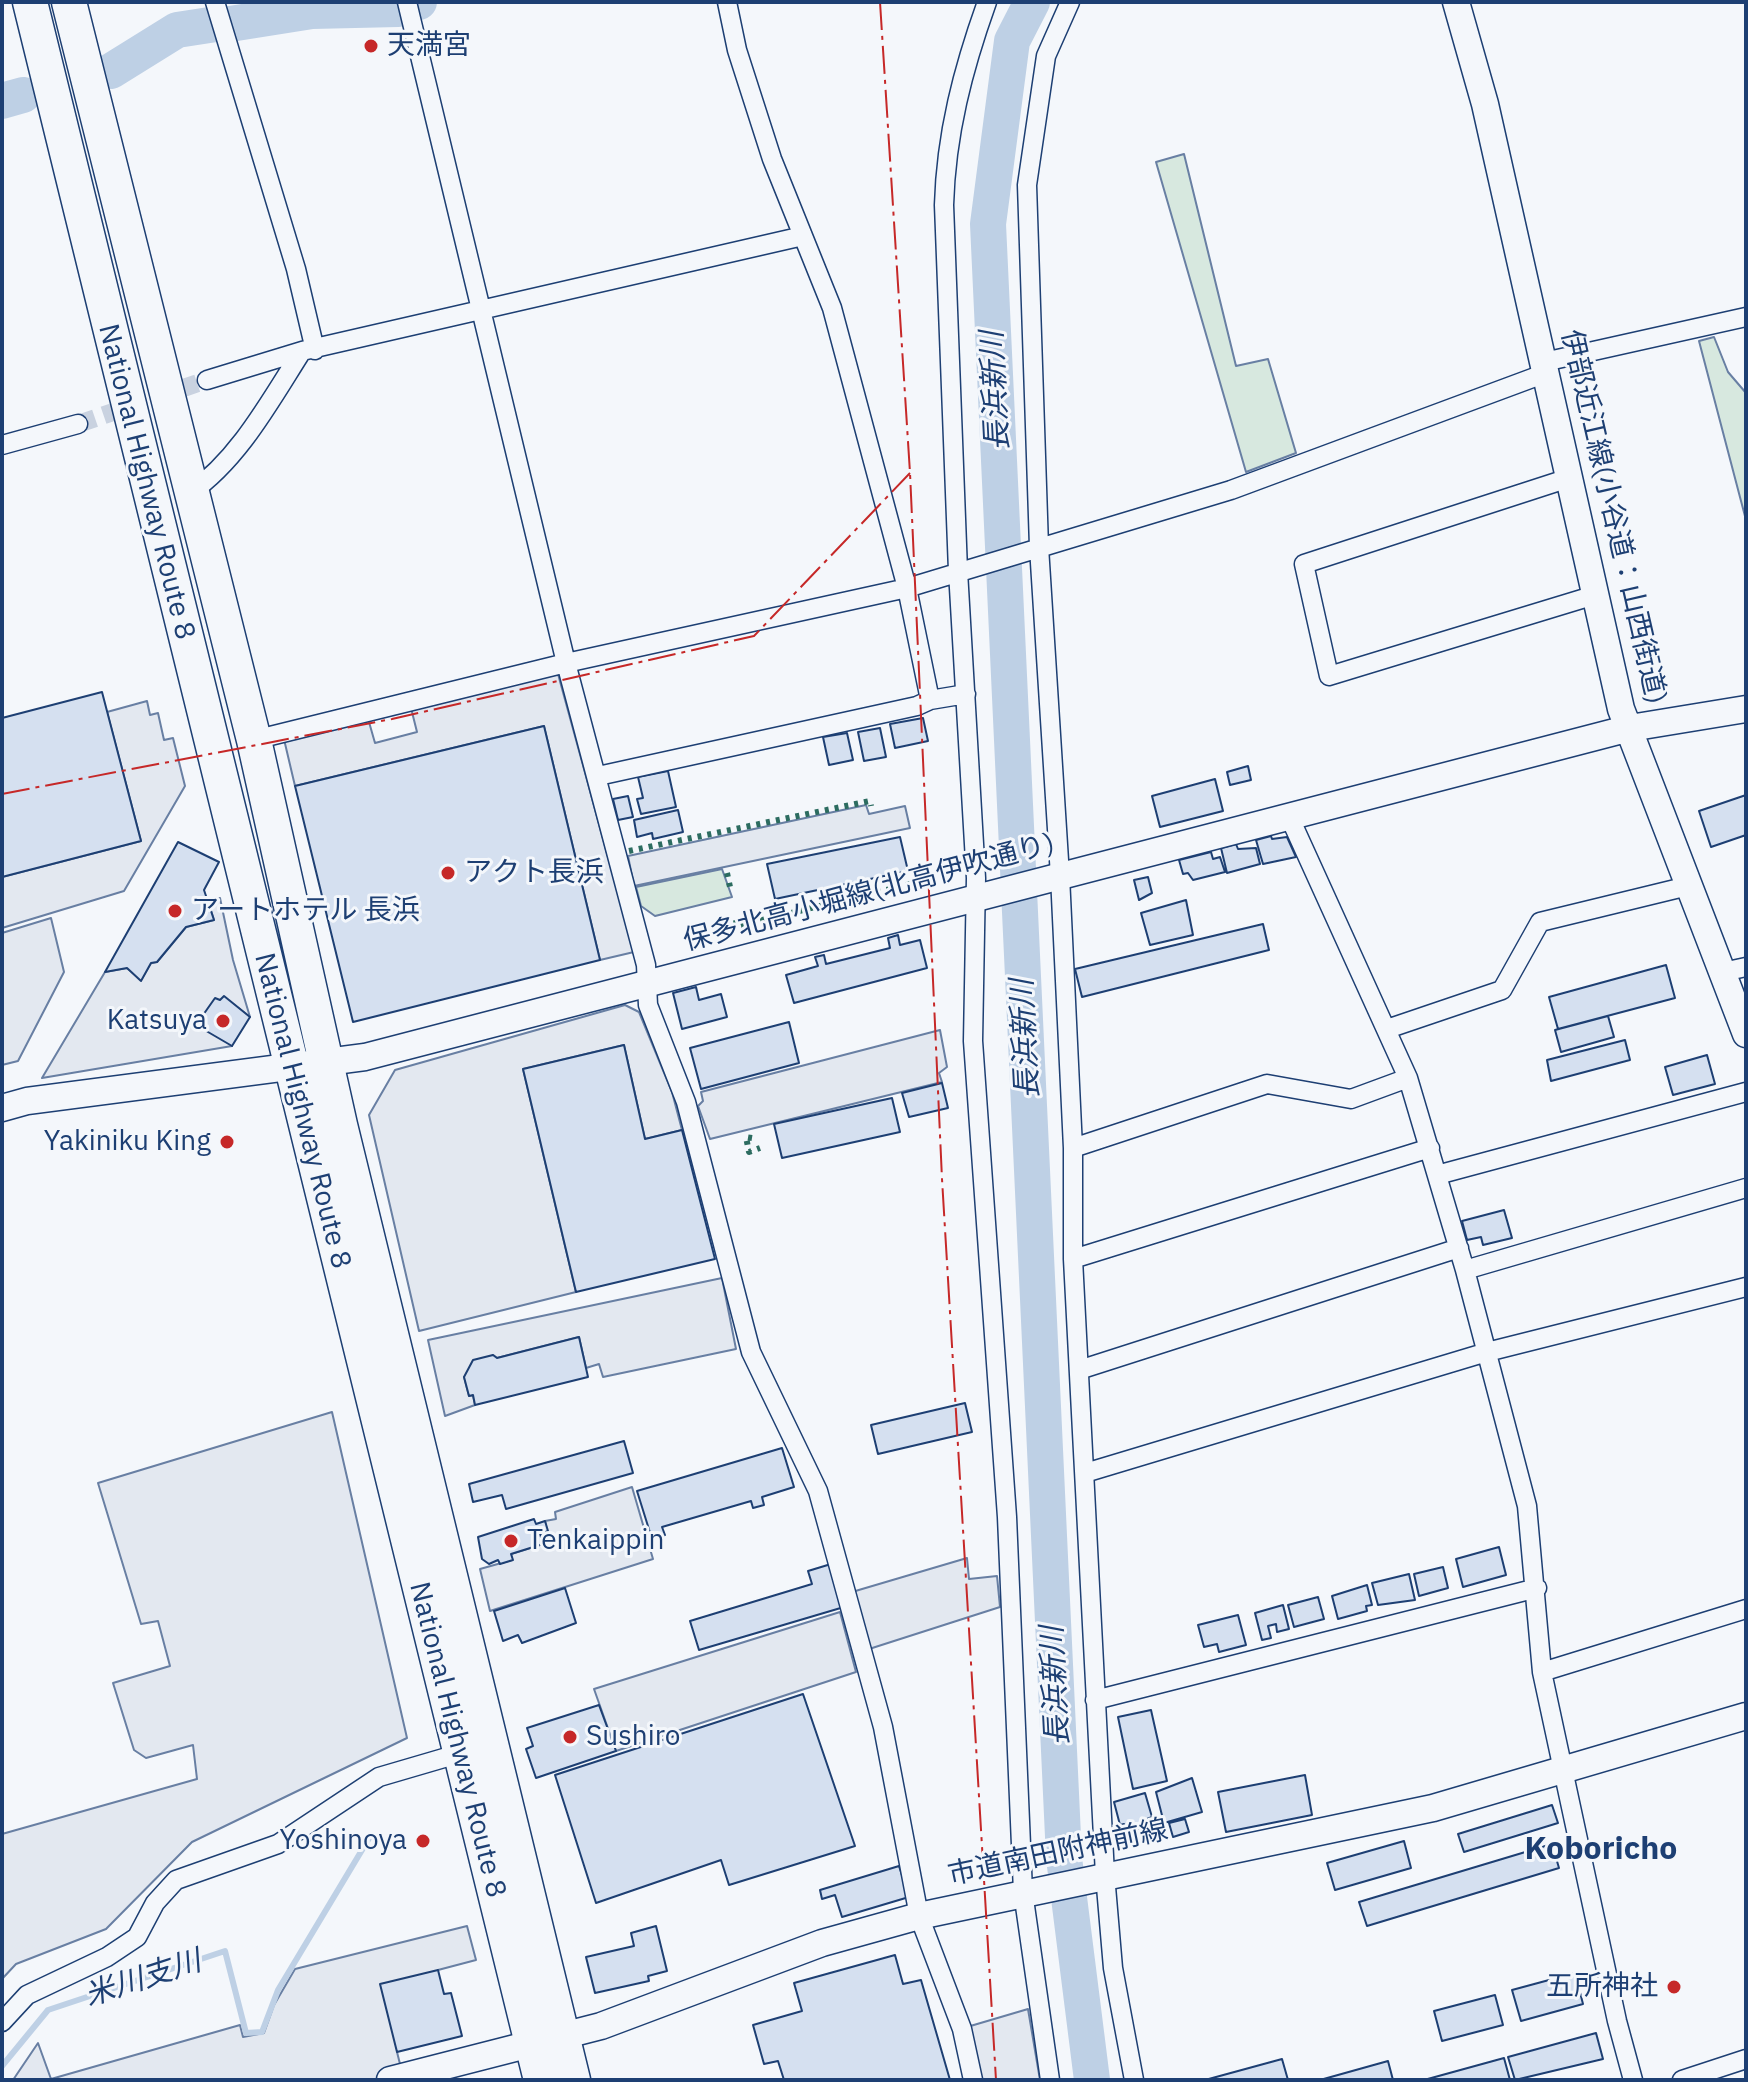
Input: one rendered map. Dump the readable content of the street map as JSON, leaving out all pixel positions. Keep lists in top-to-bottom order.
{
  "streets": {
    "highway": ["National Highway Route 8"],
    "street": ["伊部近江線(小谷道：山西街道)", "保多北高小堀線(北高伊吹通り)", "市道南田附神前線"]
  },
  "crossings": [
    ["National Highway Route 8", "保多北高小堀線(北高伊吹通り)"],
    ["National Highway Route 8", "市道南田附神前線"],
    ["伊部近江線(小谷道：山西街道)", "保多北高小堀線(北高伊吹通り)"]
  ],
  "districts": ["Koboricho"],
  "water": ["長浜新川", "米川支川"],
  "places": [
    "天満宮",
    "アクト長浜",
    "アートホテル 長浜",
    "Katsuya",
    "Yakiniku King",
    "Tenkaippin",
    "Sushiro",
    "Yoshinoya",
    "五所神社"
  ]
}
